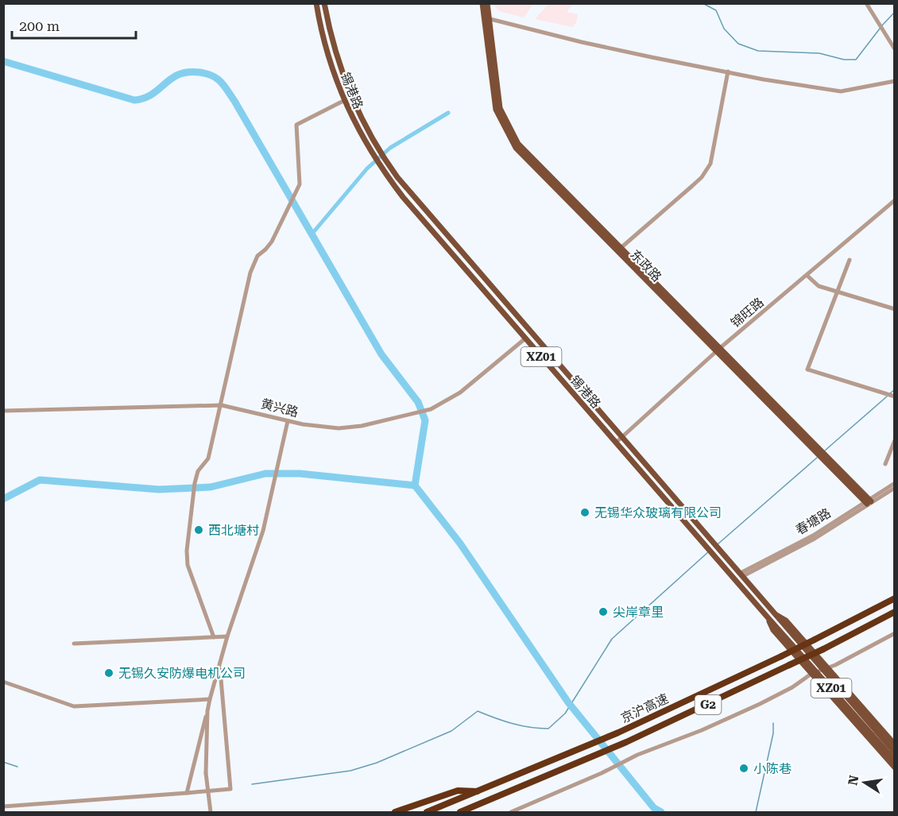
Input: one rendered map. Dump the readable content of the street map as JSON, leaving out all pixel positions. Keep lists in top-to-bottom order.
{
  "streets": {
    "highway": ["G2", "京沪高速"],
    "main road": ["锡港路", "东政路", "XZ01"],
    "street": ["锦旺路", "黄兴路", "春塘路"]
  },
  "crossings": [
    ["锡港路", "锦旺路"],
    ["锡港路", "XZ01"],
    ["锡港路", "黄兴路"],
    ["锡港路", "春塘路"],
    ["东政路", "锦旺路"],
    ["东政路", "春塘路"]
  ],
  "places": [
    "无锡华众玻璃有限公司",
    "西北塘村",
    "尖岸章里",
    "无锡久安防爆电机公司",
    "小陈巷"
  ],
  "scale_bar": "200 m",
  "north": "left"
}
